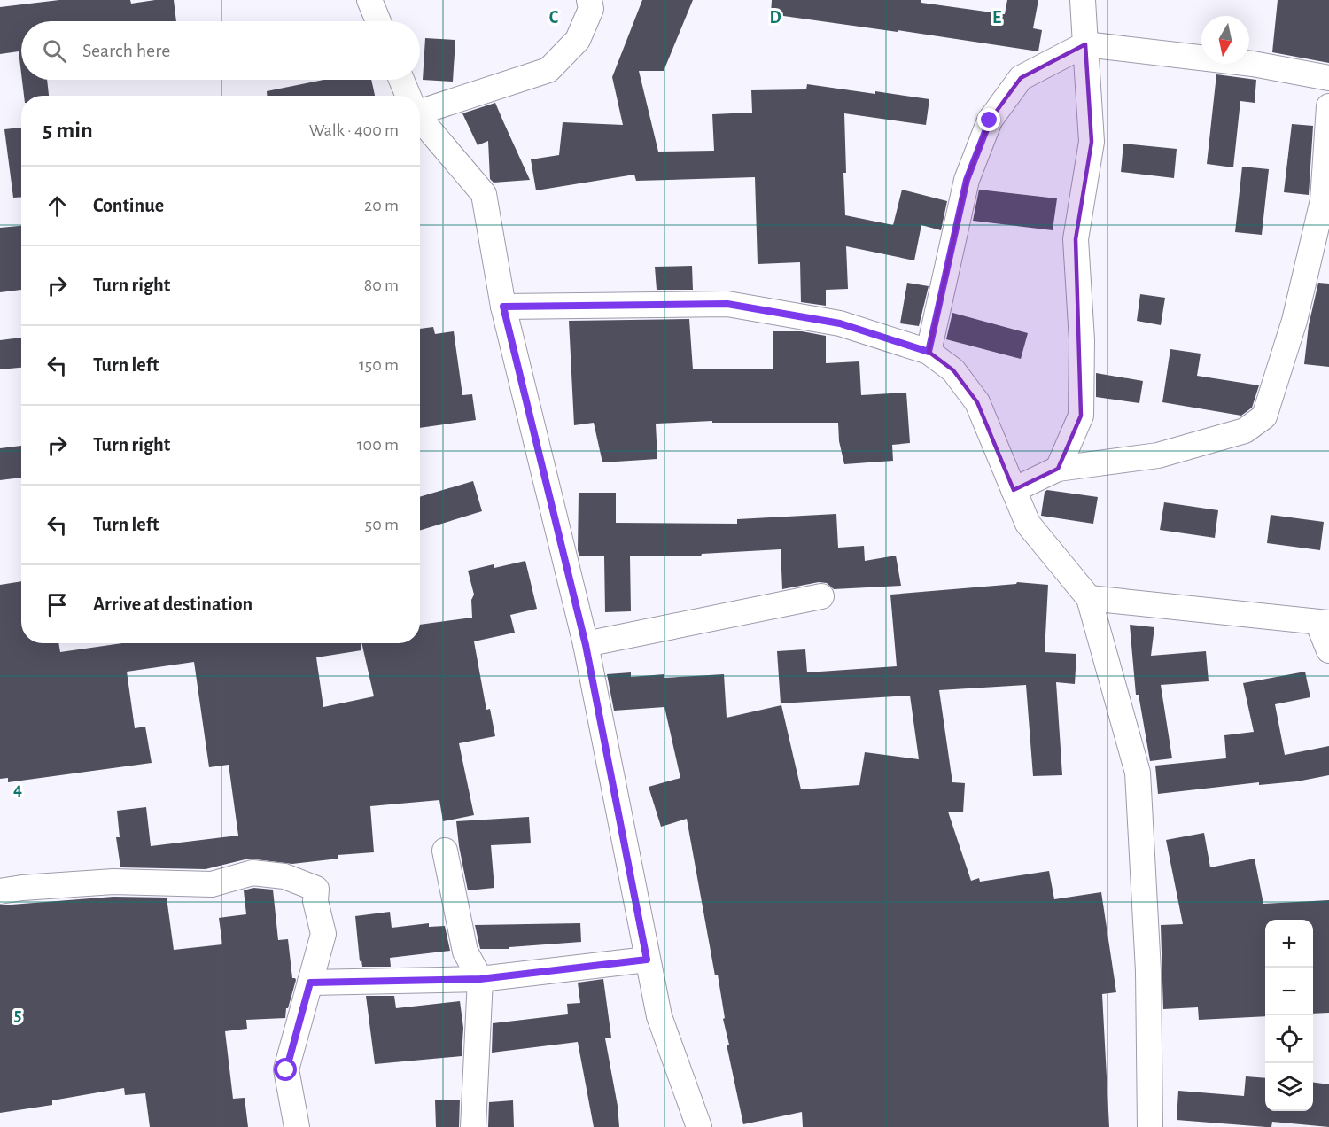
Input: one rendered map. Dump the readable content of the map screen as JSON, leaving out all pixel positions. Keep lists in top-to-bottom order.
{
  "north": "bottom",
  "page": {
    "search": "Search here",
    "heading": ["5 min", "Walk · 400 m"],
    "list": [
      ["Continue", "20 m"],
      ["Turn right", "80 m"],
      ["Turn left", "150 m"],
      ["Turn right", "100 m"],
      ["Turn left", "50 m"],
      "Arrive at destination"
    ],
    "map_buttons": ["+", "−"]
  },
  "grid": {
    "columns": ["C", "D", "E"],
    "rows": ["4", "5"]
  }
}
